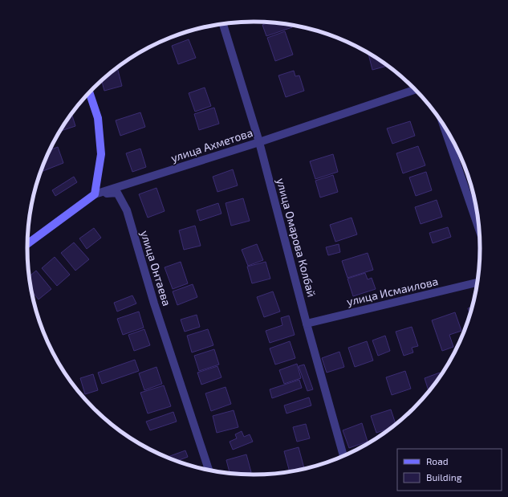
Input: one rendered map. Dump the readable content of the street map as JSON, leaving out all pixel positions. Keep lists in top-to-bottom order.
{
  "streets": {
    "main road": ["улица Ахметова"],
    "street": ["улица Омарова Колбай", "улица Онтаева", "улица Исмаилова"]
  },
  "crossings": [
    ["улица Ахметова", "улица Омарова Колбай"],
    ["улица Ахметова", "улица Онтаева"],
    ["улица Омарова Колбай", "улица Исмаилова"]
  ],
  "legend": ["Road", "Building"]
}
